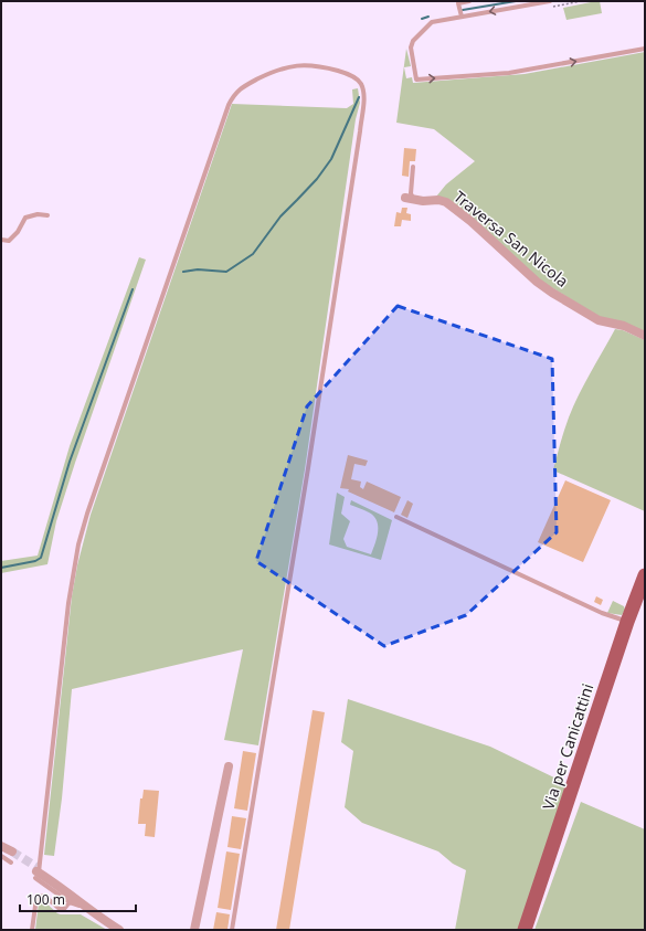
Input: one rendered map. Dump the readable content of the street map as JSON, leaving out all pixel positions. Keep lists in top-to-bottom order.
{
  "streets": {
    "main road": ["Via per Canicattini"],
    "street": ["Traversa San Nicola"]
  },
  "scale_bar": "100 m"
}
